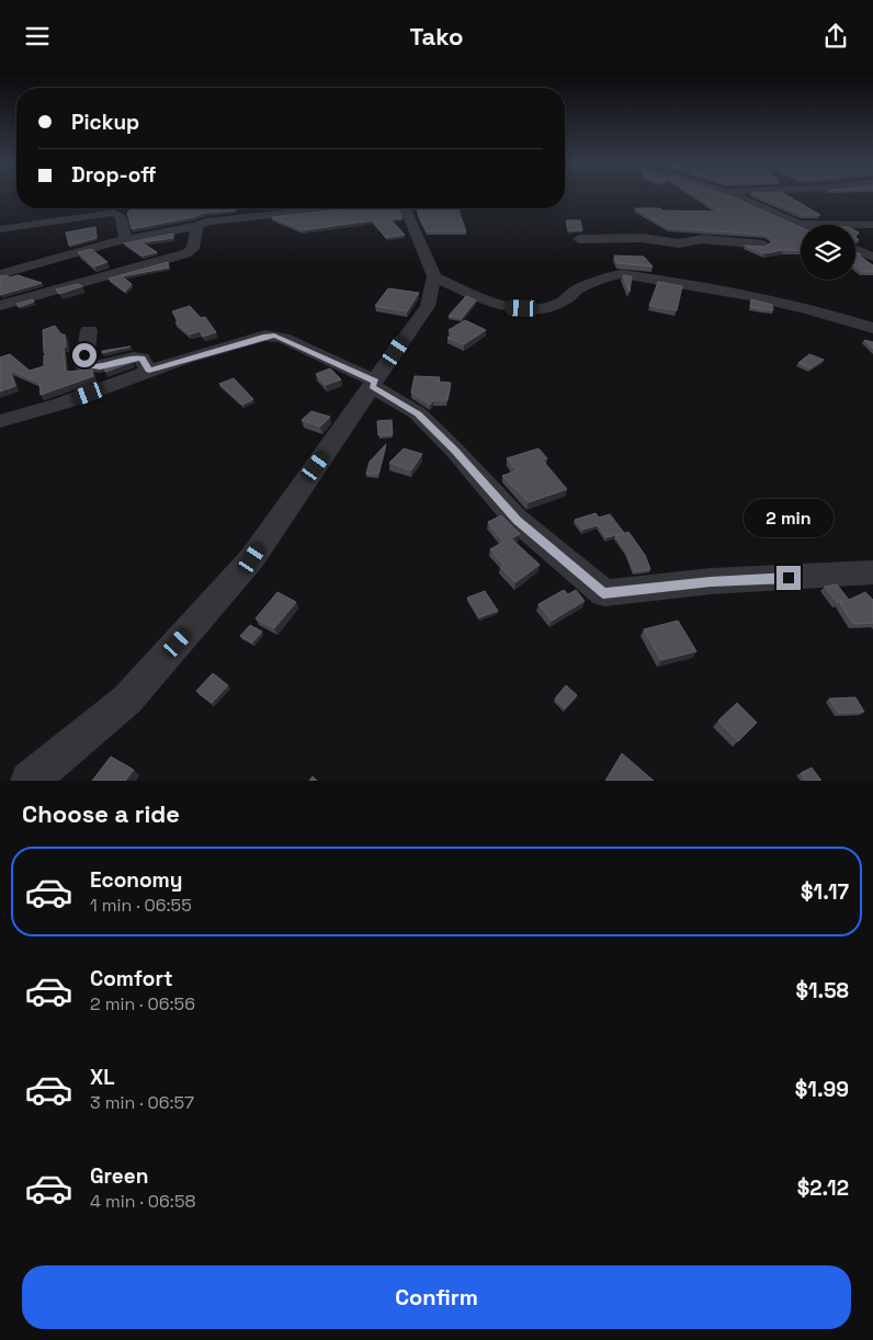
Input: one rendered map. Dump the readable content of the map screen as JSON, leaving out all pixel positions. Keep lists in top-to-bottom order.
{
  "page": {
    "header": "Tako",
    "banner": ["Pickup", "Drop-off"],
    "bubble": "2 min",
    "heading": "Choose a ride",
    "list": [
      {
        "name": "Economy",
        "note": "1 min · 06:55",
        "value": "$1.17"
      },
      {
        "name": "Comfort",
        "note": "2 min · 06:56",
        "value": "$1.58"
      },
      {
        "name": "XL",
        "note": "3 min · 06:57",
        "value": "$1.99"
      },
      {
        "name": "Green",
        "note": "4 min · 06:58",
        "value": "$2.12"
      }
    ],
    "buttons": "Confirm"
  }
}
